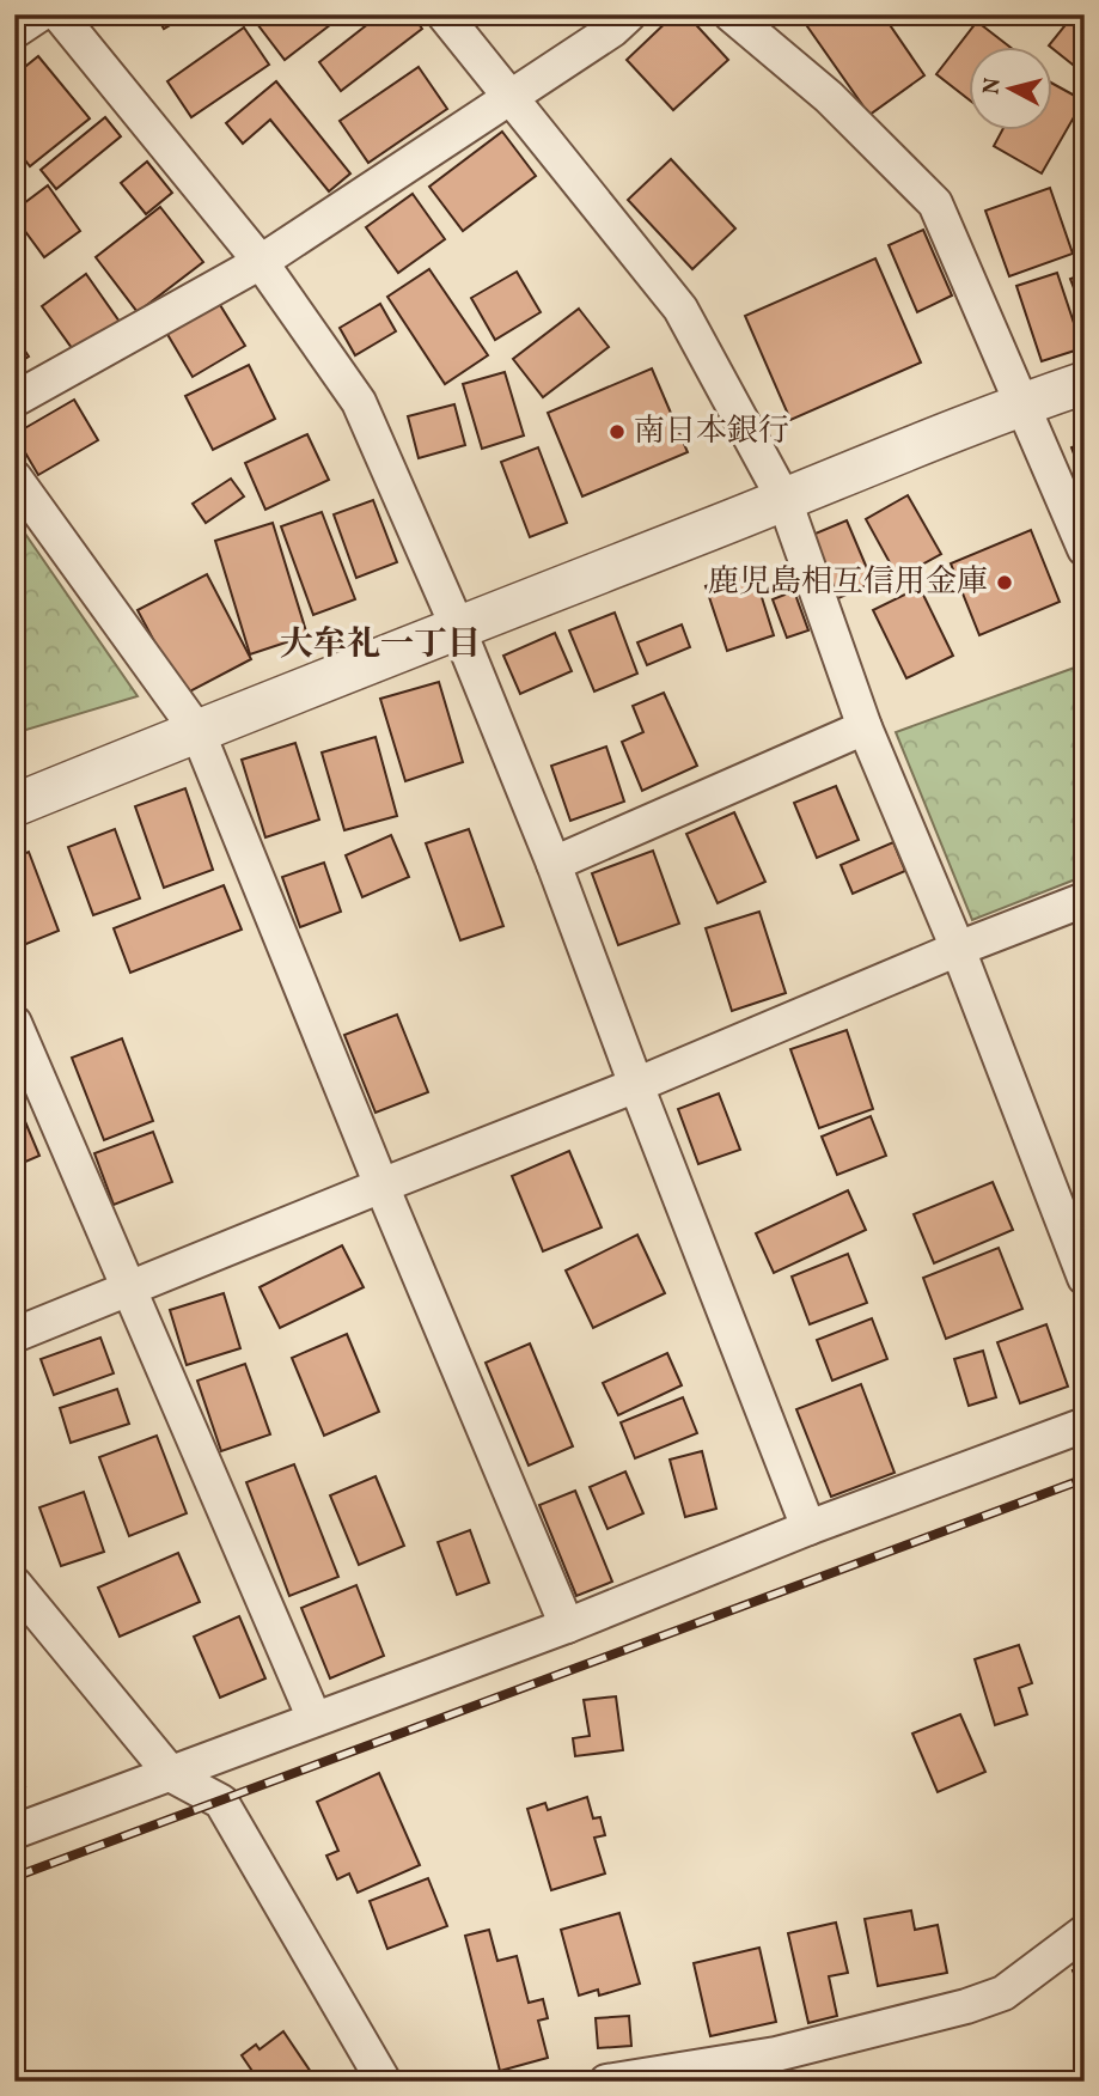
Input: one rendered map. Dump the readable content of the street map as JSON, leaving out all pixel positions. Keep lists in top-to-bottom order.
{
  "districts": ["大牟礼一丁目"],
  "places": ["南日本銀行", "鹿児島相互信用金庫"],
  "north": "left"
}
